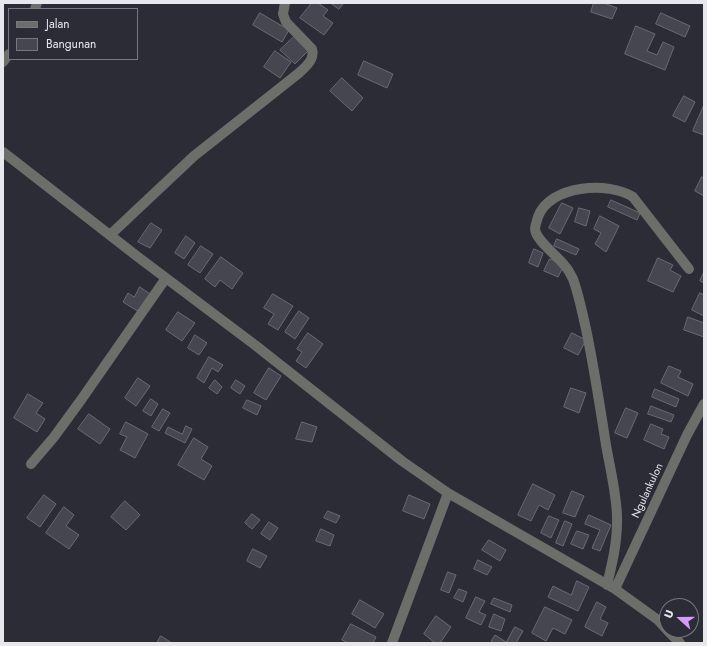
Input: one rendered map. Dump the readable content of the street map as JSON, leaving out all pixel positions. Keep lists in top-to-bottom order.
{
  "streets": {
    "street": ["Ngulankulon"]
  },
  "legend": ["Jalan", "Bangunan"],
  "north": "left"
}
